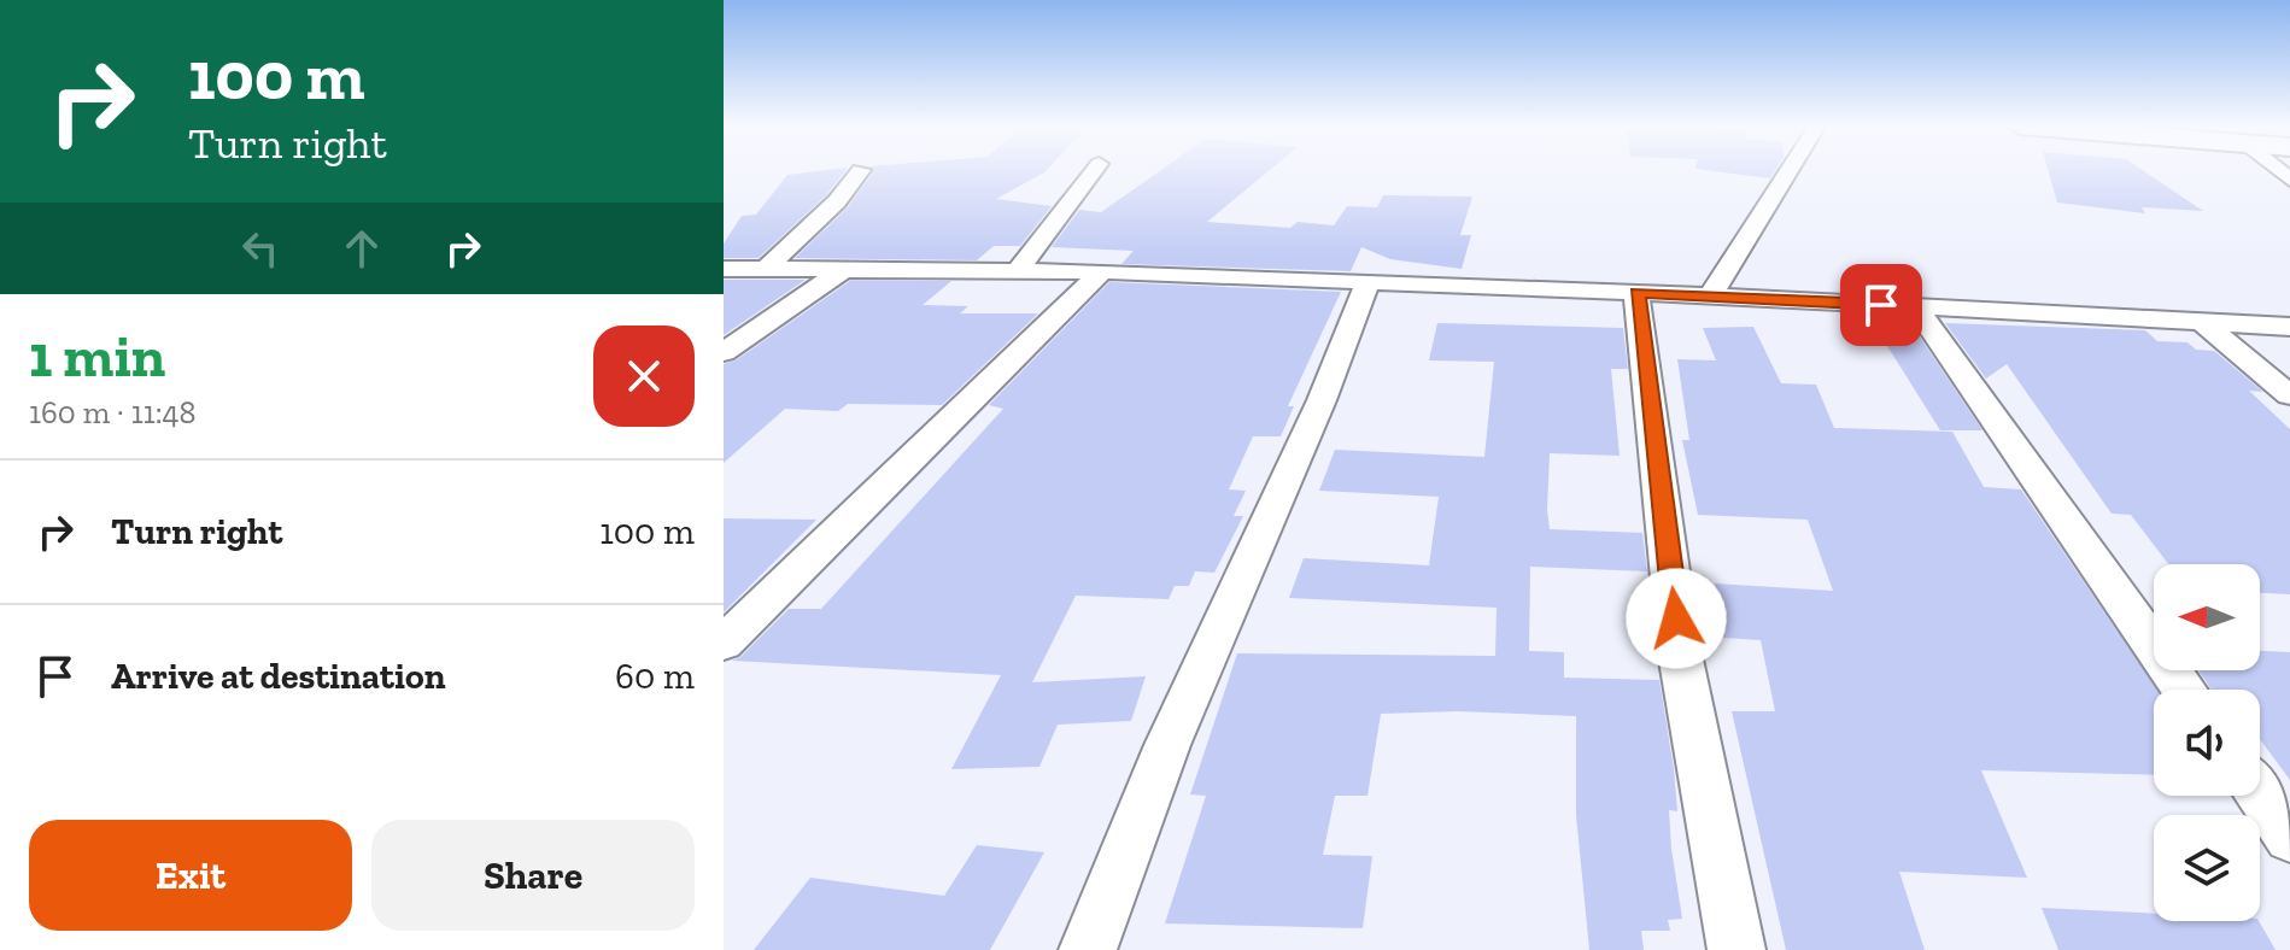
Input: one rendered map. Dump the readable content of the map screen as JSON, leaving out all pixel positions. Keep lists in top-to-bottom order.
{
  "north": "left",
  "page": {
    "turn": ["100 m", "Turn right"],
    "heading": ["1 min", "160 m · 11:48"],
    "list": [
      {
        "name": "Turn right",
        "value": "100 m"
      },
      {
        "name": "Arrive at destination",
        "value": "60 m"
      }
    ],
    "buttons": ["Exit", "Share"]
  }
}
